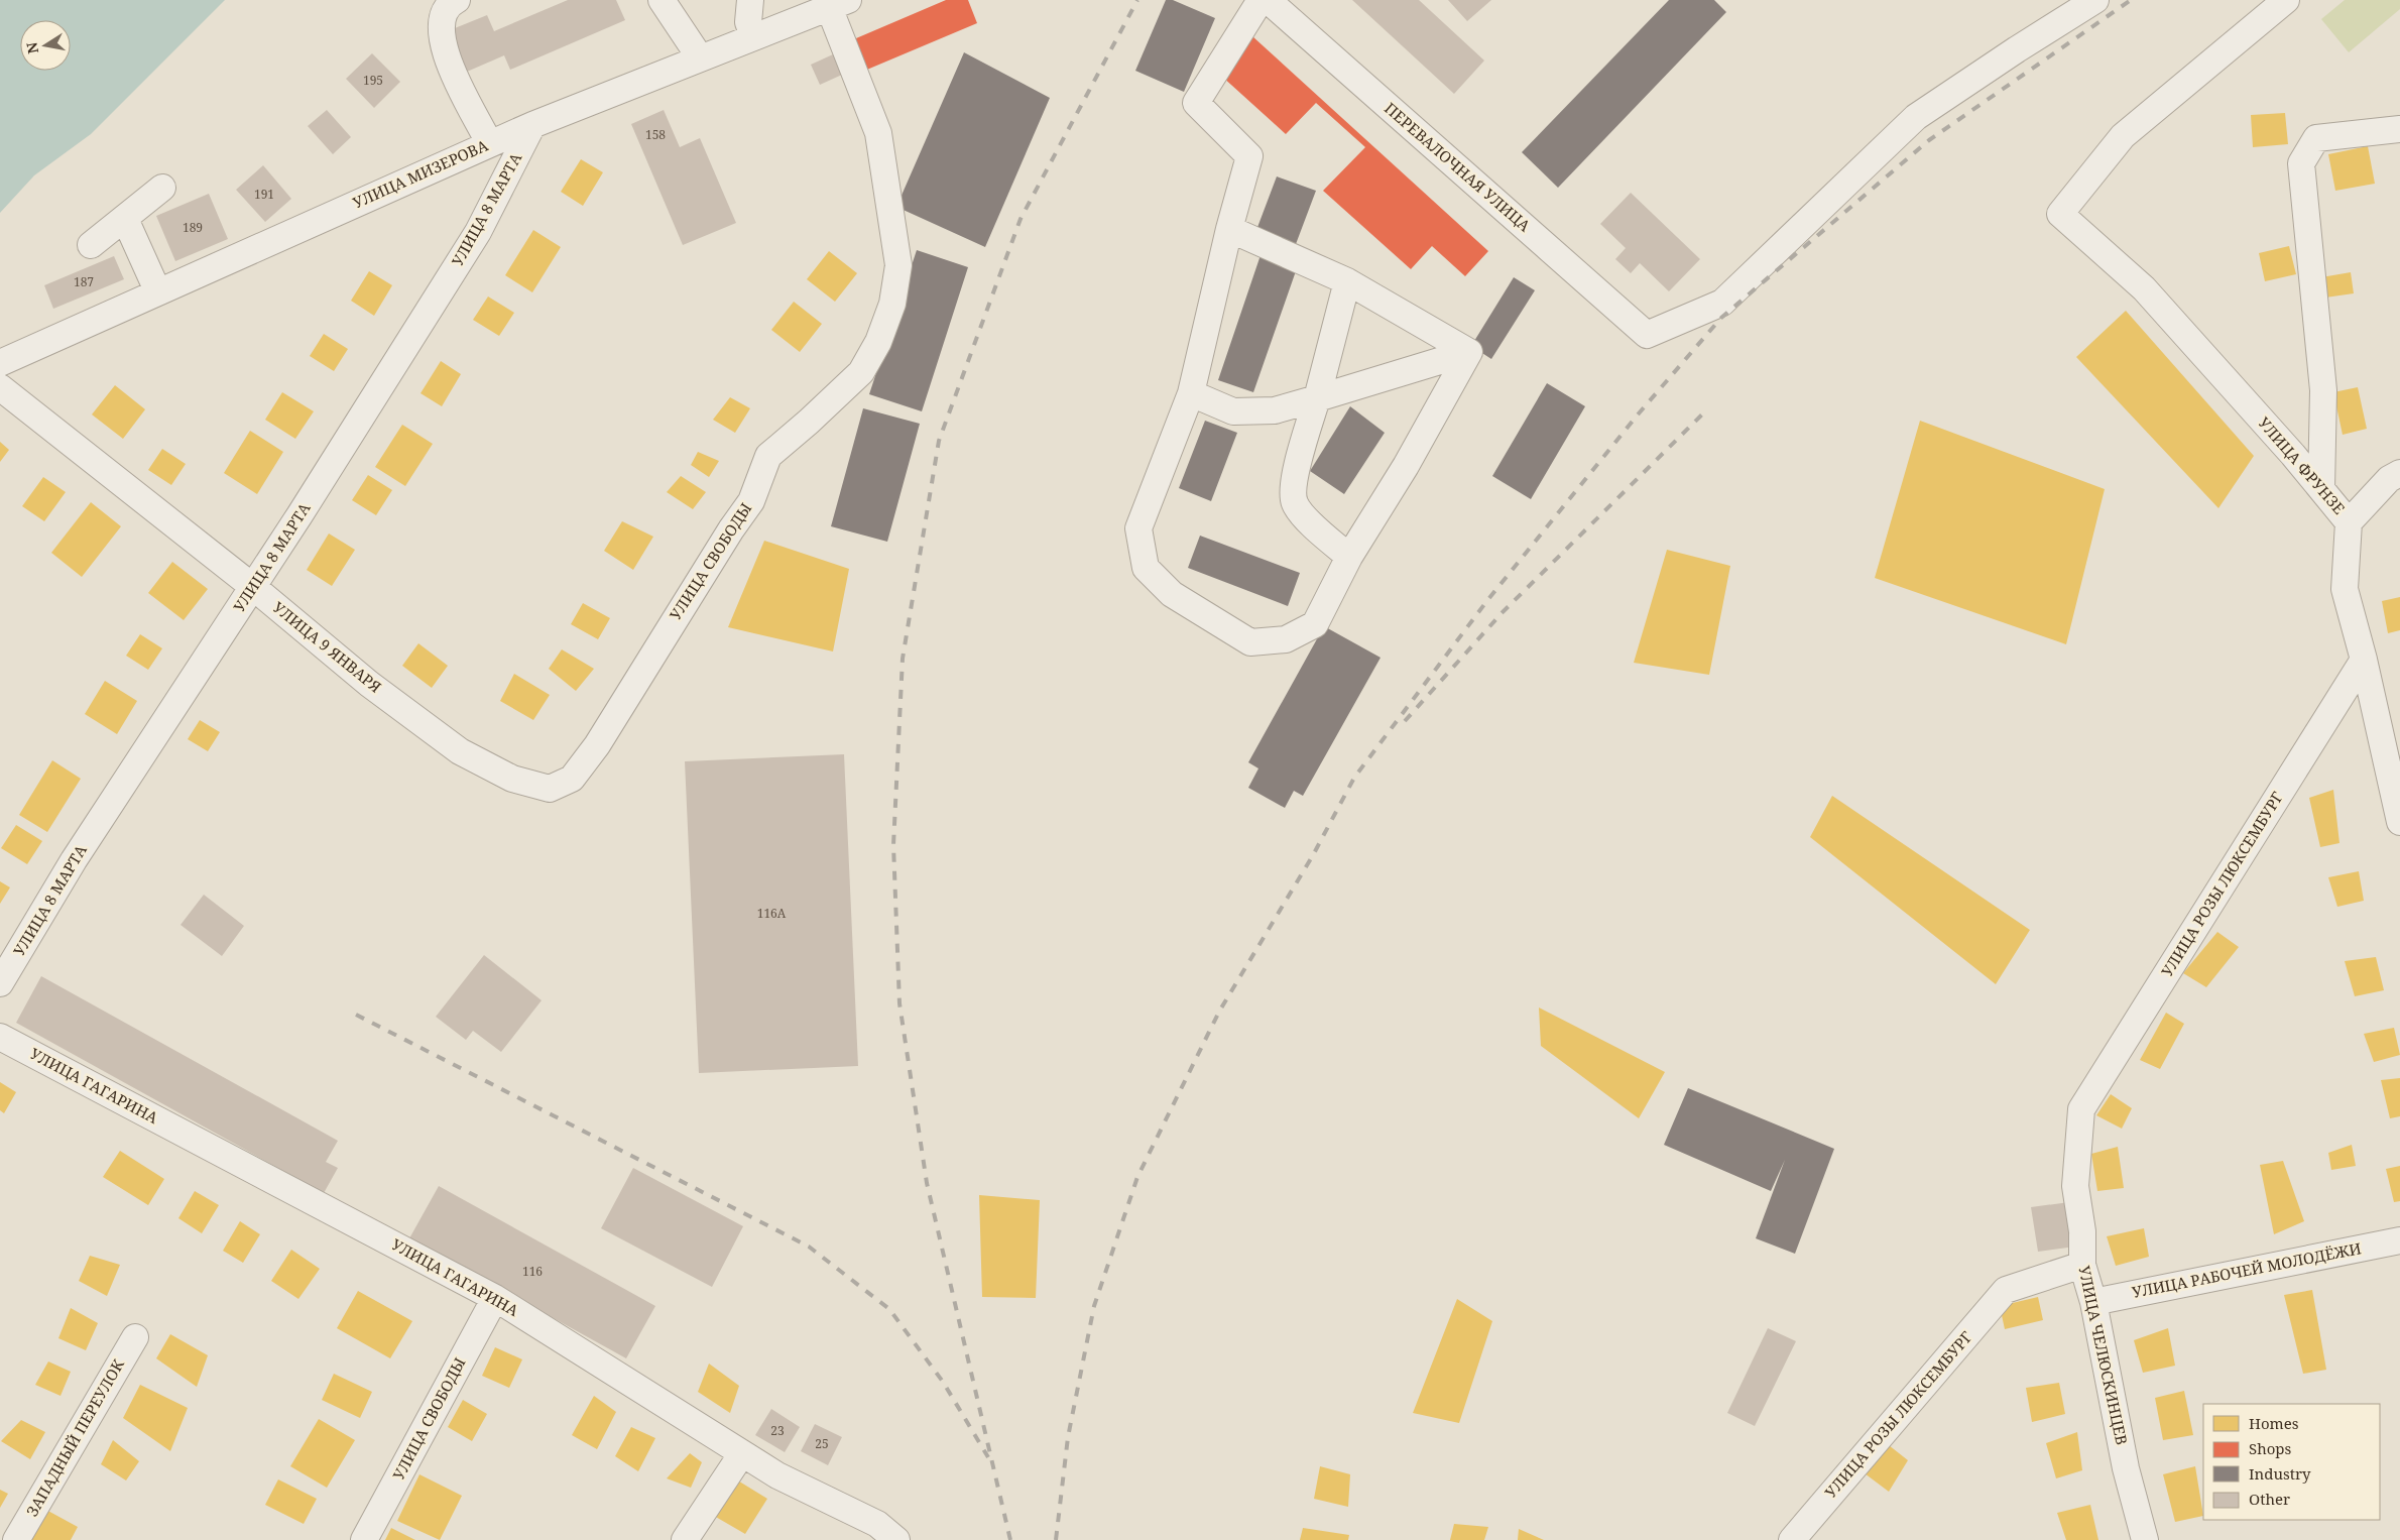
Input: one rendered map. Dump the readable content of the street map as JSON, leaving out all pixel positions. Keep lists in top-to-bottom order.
{
  "streets": {
    "street": [
      "ПЕРЕВАЛОЧНАЯ УЛИЦА",
      "УЛИЦА МИЗЕРОВА",
      "УЛИЦА 8 МАРТА",
      "УЛИЦА ФРУНЗЕ",
      "УЛИЦА СВОБОДЫ",
      "УЛИЦА 9 ЯНВАРЯ",
      "УЛИЦА РОЗЫ ЛЮКСЕМБУРГ",
      "УЛИЦА ГАГАРИНА",
      "УЛИЦА РАБОЧЕЙ МОЛОДЁЖИ",
      "УЛИЦА ЧЕЛЮСКИНЦЕВ",
      "ЗАПАДНЫЙ ПЕРЕУЛОК"
    ]
  },
  "crossings": [
    ["УЛИЦА МИЗЕРОВА", "УЛИЦА 8 МАРТА"],
    ["УЛИЦА МИЗЕРОВА", "УЛИЦА СВОБОДЫ"],
    ["УЛИЦА 8 МАРТА", "УЛИЦА 9 ЯНВАРЯ"],
    ["УЛИЦА ФРУНЗЕ", "УЛИЦА РОЗЫ ЛЮКСЕМБУРГ"],
    ["УЛИЦА СВОБОДЫ", "УЛИЦА 9 ЯНВАРЯ"],
    ["УЛИЦА СВОБОДЫ", "УЛИЦА ГАГАРИНА"],
    ["УЛИЦА РОЗЫ ЛЮКСЕМБУРГ", "УЛИЦА ЧЕЛЮСКИНЦЕВ"],
    ["УЛИЦА РАБОЧЕЙ МОЛОДЁЖИ", "УЛИЦА ЧЕЛЮСКИНЦЕВ"]
  ],
  "house_numbers": [
    "195",
    "158",
    "191",
    "189",
    "187",
    "116А",
    "116",
    "23",
    "25"
  ],
  "legend": [
    "Homes",
    "Shops",
    "Industry",
    "Other"
  ],
  "north": "left"
}
